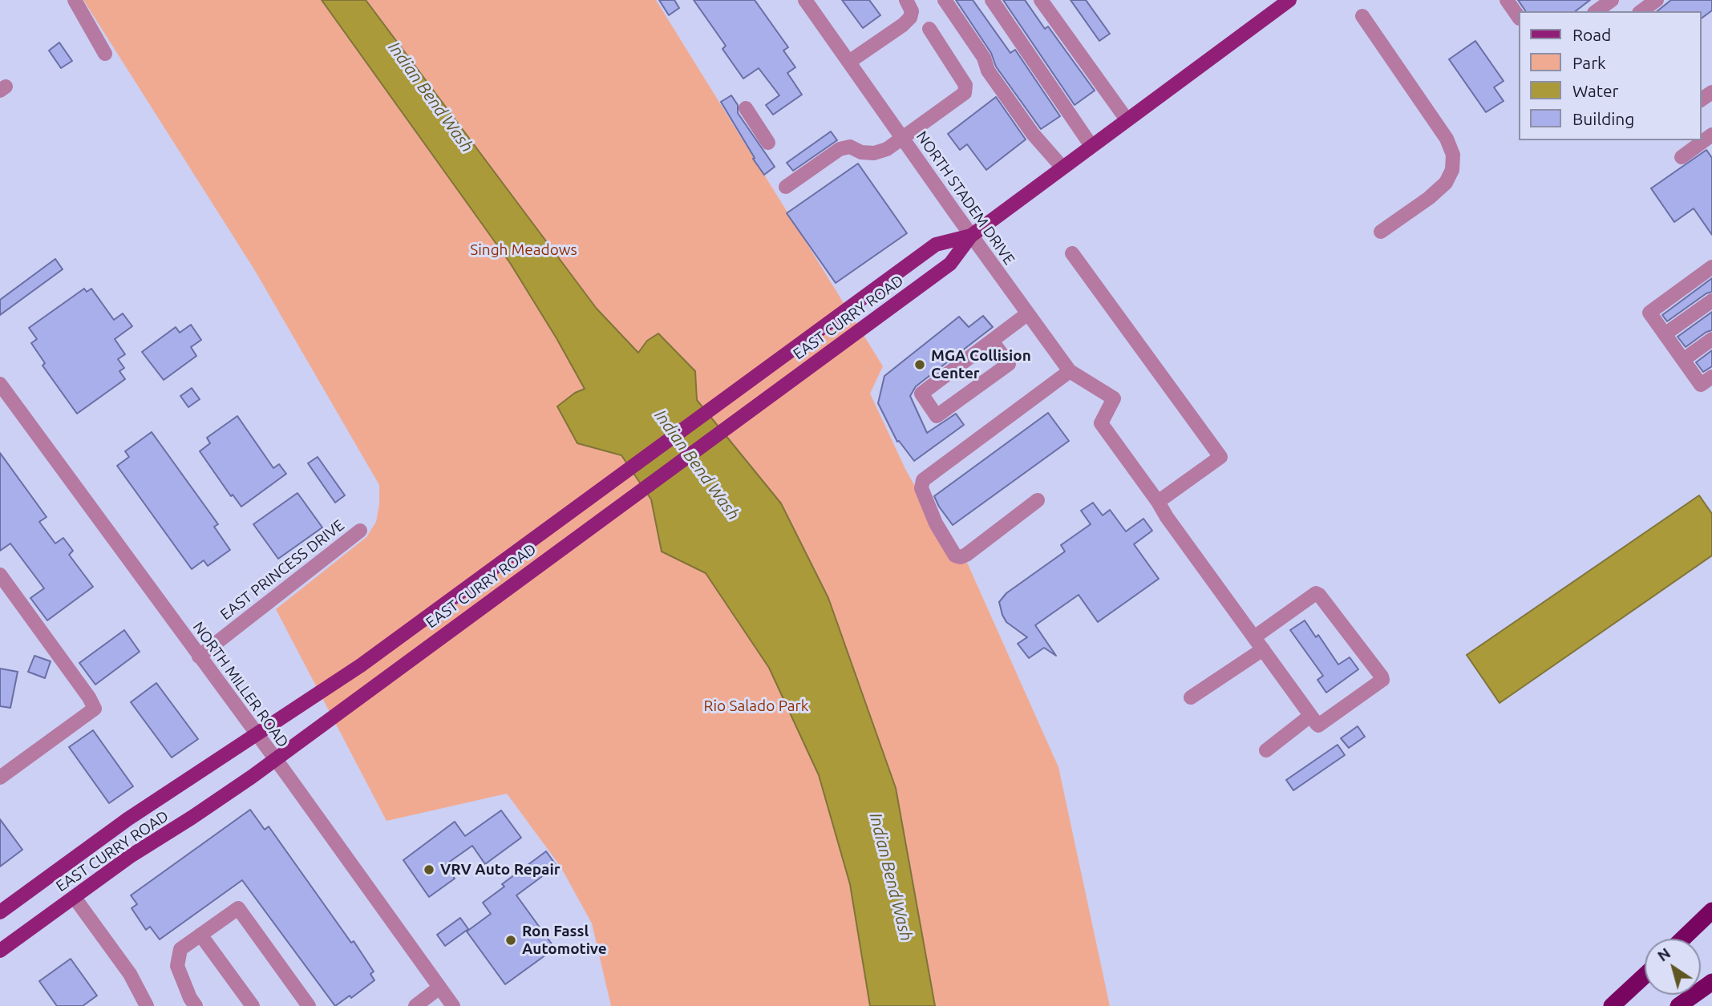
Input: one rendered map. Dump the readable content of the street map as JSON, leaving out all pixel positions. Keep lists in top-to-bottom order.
{
  "streets": {
    "main road": ["EAST CURRY ROAD"],
    "street": ["NORTH STADEM DRIVE", "EAST PRINCESS DRIVE", "NORTH MILLER ROAD"]
  },
  "crossings": [
    ["NORTH STADEM DRIVE", "EAST CURRY ROAD"],
    ["EAST CURRY ROAD", "NORTH MILLER ROAD"],
    ["EAST PRINCESS DRIVE", "NORTH MILLER ROAD"]
  ],
  "water": ["Indian Bend Wash"],
  "parks": ["Singh Meadows", "Rio Salado Park"],
  "places": ["MGA Collision Center", "VRV Auto Repair", "Ron Fassl Automotive"],
  "legend": [
    "Road",
    "Park",
    "Water",
    "Building"
  ],
  "north": "top left"
}
